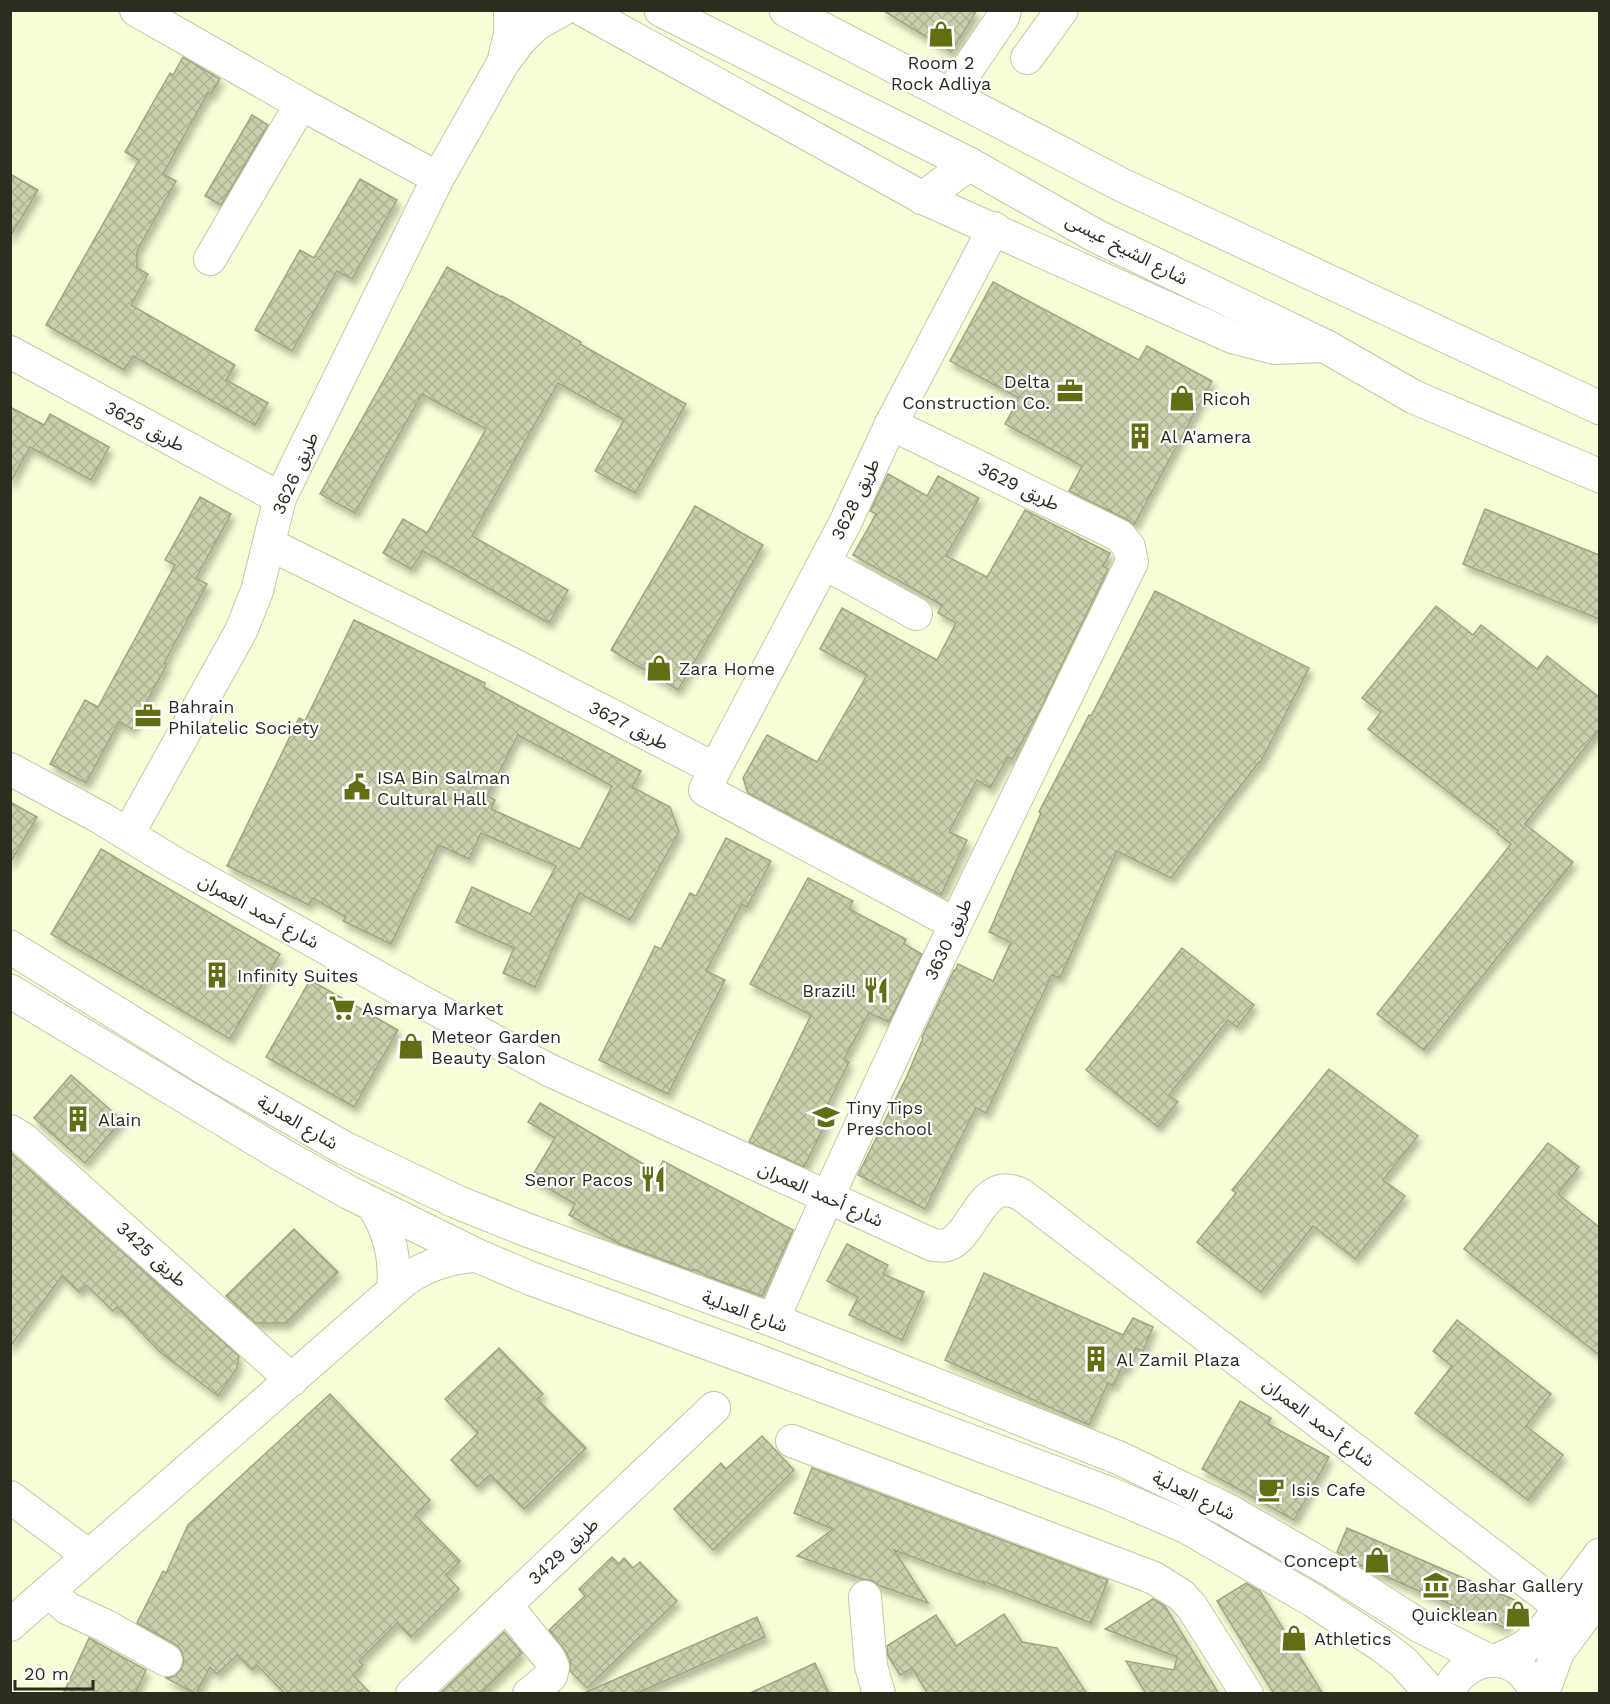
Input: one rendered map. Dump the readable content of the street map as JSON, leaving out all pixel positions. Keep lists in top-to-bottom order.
{
  "streets": {
    "main road": ["شارع الشيخ عيسى", "شارع العدلية"],
    "street": [
      "طريق 3625",
      "طريق 3626",
      "طريق 3629",
      "طريق 3628",
      "طريق 3627",
      "شارع أحمد العمران",
      "طريق 3630",
      "طريق 3425",
      "طريق 3429"
    ]
  },
  "crossings": [
    ["طريق 3625", "طريق 3626"],
    ["طريق 3626", "طريق 3627"],
    ["طريق 3626", "شارع أحمد العمران"],
    ["طريق 3629", "طريق 3628"],
    ["طريق 3629", "طريق 3630"],
    ["طريق 3628", "طريق 3627"],
    ["شارع أحمد العمران", "طريق 3630"],
    ["طريق 3630", "شارع العدلية"]
  ],
  "places": {
    "shop": [
      "Room 2 Rock Adliya",
      "Ricoh",
      "Zara Home",
      "Meteor Garden Beauty Salon",
      "Concept",
      "Quicklean",
      "Athletics"
    ],
    "office": ["Delta Construction Co.", "Bahrain Philatelic Society"],
    "building": [
      "Al A'amera",
      "Infinity Suites",
      "Alain",
      "Al Zamil Plaza"
    ],
    "public building": ["ISA Bin Salman Cultural Hall"],
    "restaurant": ["Brazil!", "Senor Pacos"],
    "supermarket": ["Asmarya Market"],
    "school or university": ["Tiny Tips Preschool"],
    "cafe": ["Isis Cafe"],
    "museum": ["Bashar Gallery"]
  },
  "scale_bar": "20 m"
}
